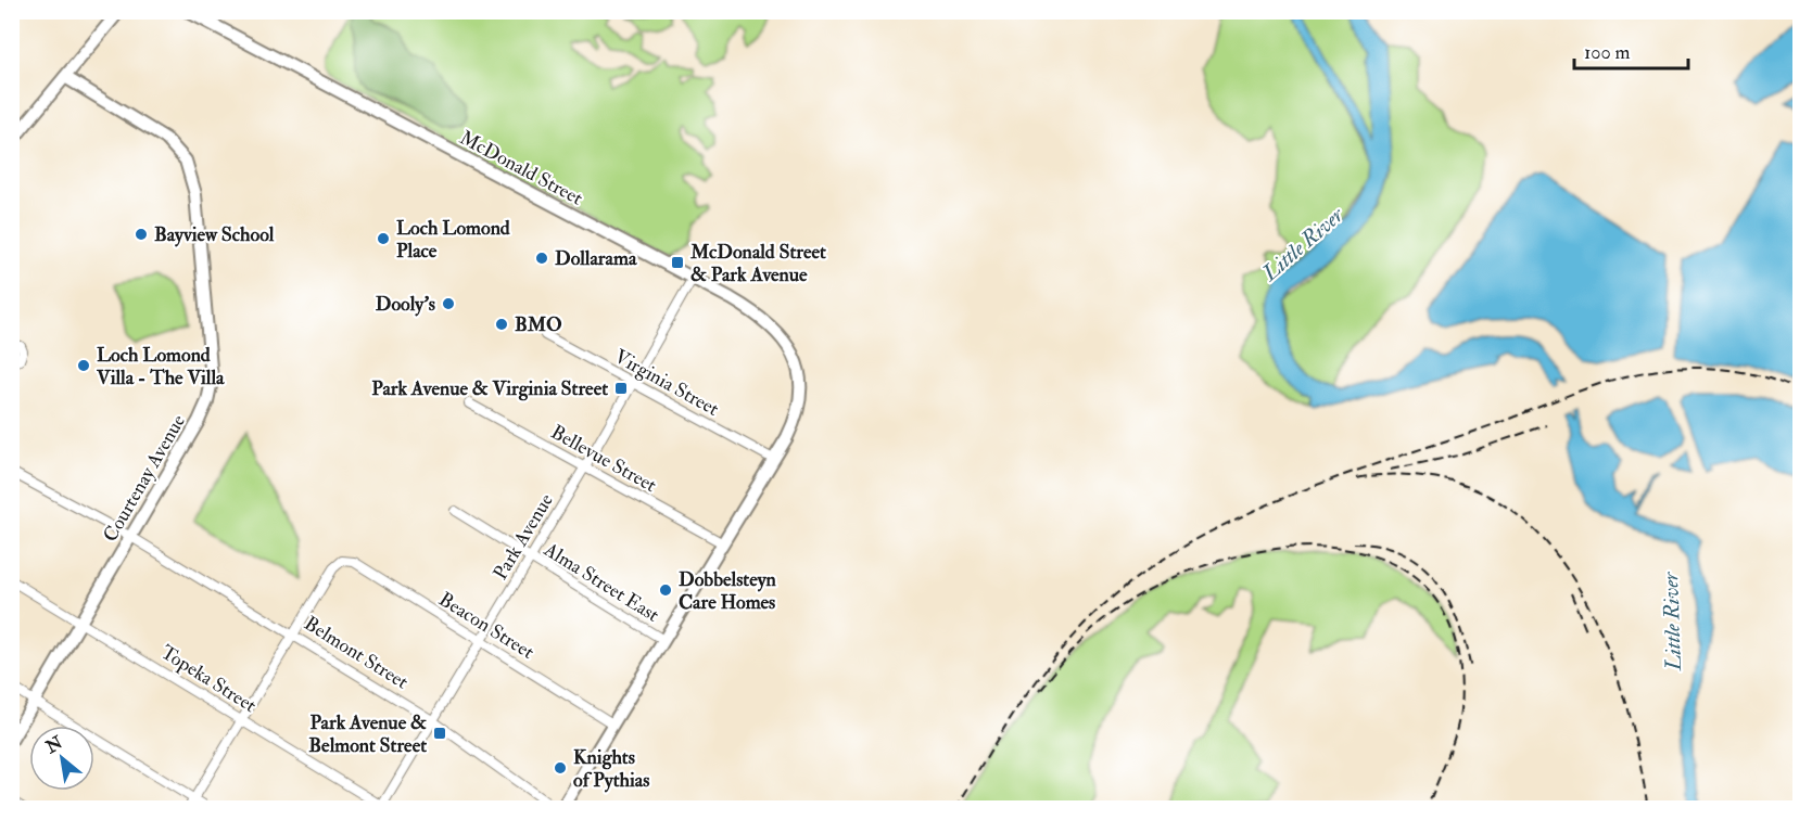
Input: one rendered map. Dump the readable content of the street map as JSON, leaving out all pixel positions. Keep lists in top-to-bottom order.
{
  "streets": {
    "street": [
      "McDonald Street",
      "Virginia Street",
      "Bellevue Street",
      "Courtenay Avenue",
      "Park Avenue",
      "Alma Street East",
      "Beacon Street",
      "Belmont Street",
      "Topeka Street"
    ]
  },
  "crossings": [
    ["McDonald Street", "Virginia Street"],
    ["McDonald Street", "Park Avenue"],
    ["Virginia Street", "Park Avenue"],
    ["Bellevue Street", "Park Avenue"],
    ["Courtenay Avenue", "Belmont Street"],
    ["Courtenay Avenue", "Topeka Street"],
    ["Park Avenue", "Alma Street East"],
    ["Park Avenue", "Beacon Street"],
    ["Park Avenue", "Belmont Street"],
    ["Park Avenue", "Topeka Street"],
    ["Beacon Street", "Belmont Street"]
  ],
  "water": ["Little River"],
  "places": {
    "other": [
      "Bayview School",
      "Loch Lomond Place",
      "Dollarama",
      "Dooly's",
      "BMO",
      "Loch Lomond Villa - The Villa",
      "Dobbelsteyn Care Homes",
      "Knights of Pythias"
    ],
    "transit": ["McDonald Street & Park Avenue", "Park Avenue & Virginia Street", "Park Avenue & Belmont Street"]
  },
  "scale_bar": "100 m",
  "north": "top left"
}
